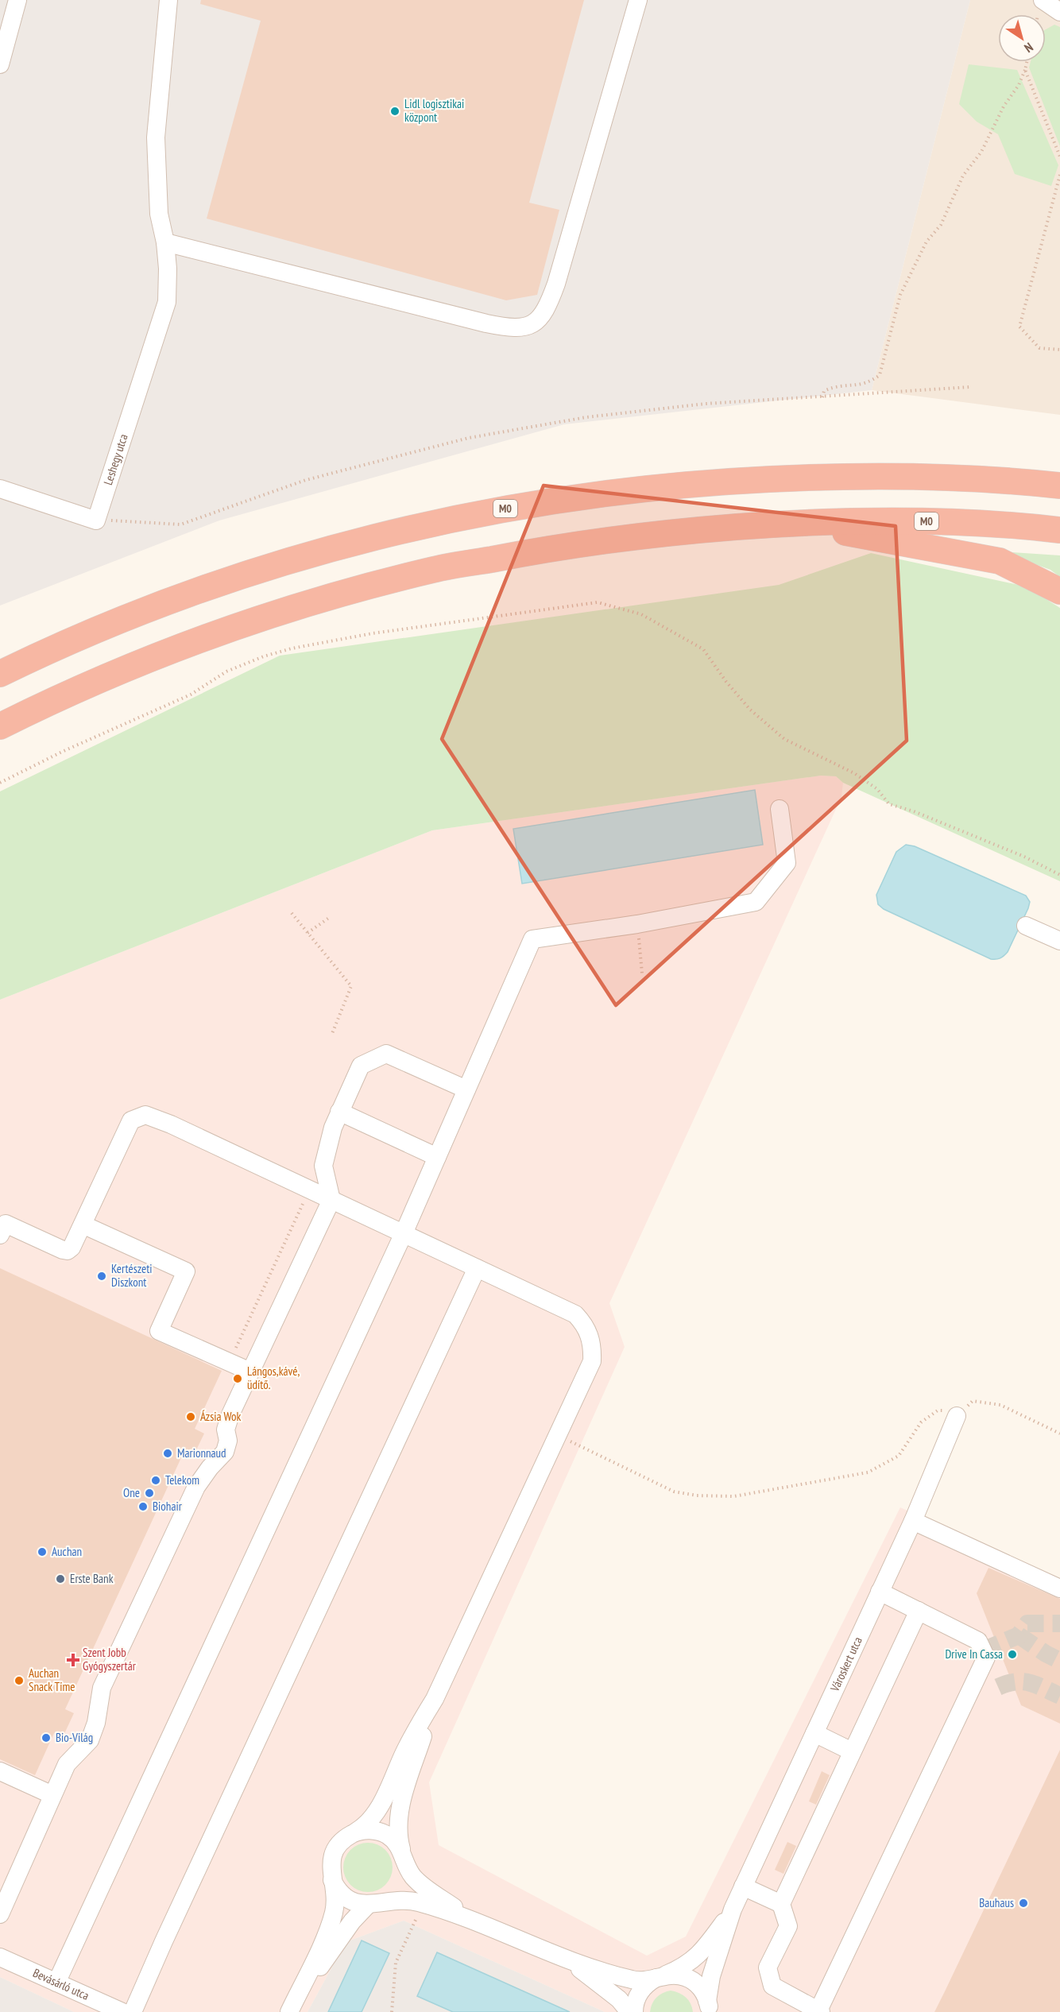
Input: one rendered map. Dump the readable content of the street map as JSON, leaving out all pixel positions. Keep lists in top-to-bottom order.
{
  "streets": {
    "highway": ["M0"],
    "street": ["Leshegy utca", "Városkert utca", "Bevásárló utca"]
  },
  "places": {
    "other": [
      "Lidl logisztikai központ",
      "Kertészeti Diszkont",
      "Lángos,kávé, üdítő.",
      "Ázsia Wok",
      "Marionnaud",
      "Telekom",
      "One",
      "Biohair",
      "Auchan",
      "Erste Bank",
      "Drive In Cassa",
      "Auchan Snack Time",
      "Bio-Világ",
      "Bauhaus"
    ],
    "health": ["Szent Jobb Gyógyszertár"]
  },
  "north": "bottom right"
}
